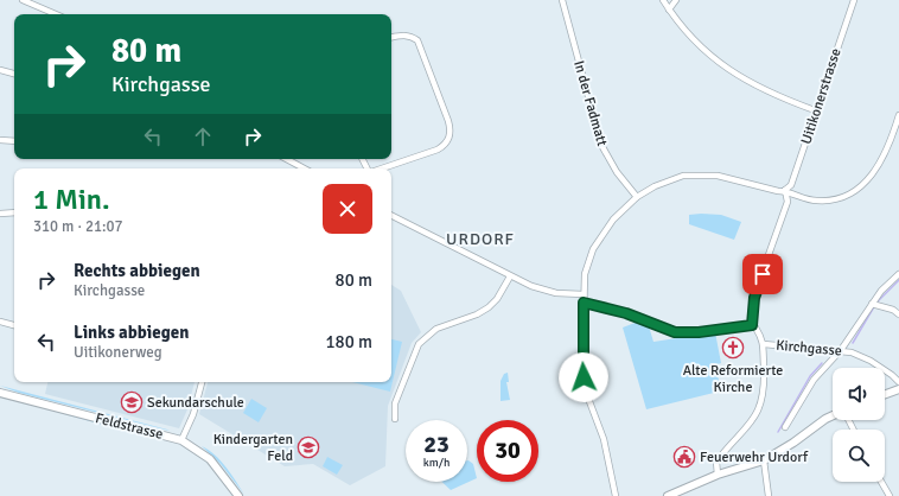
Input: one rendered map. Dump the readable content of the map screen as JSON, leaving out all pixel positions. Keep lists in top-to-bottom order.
{
  "streets": {
    "main road": ["Feldstrasse"],
    "street": ["Uitikonerstrasse", "In der Fadmatt", "Kirchgasse"]
  },
  "districts": ["URDORF"],
  "places": {
    "church": ["Alte Reformierte Kirche"],
    "school or university": ["Sekundarschule", "Kindergarten Feld"],
    "public building": ["Feuerwehr Urdorf"]
  },
  "page": {
    "turn": ["80 m", "Kirchgasse"],
    "heading": ["1 Min.", "310 m · 21:07"],
    "list": [
      {
        "name": "Rechts abbiegen",
        "note": "Kirchgasse",
        "value": "80 m"
      },
      {
        "name": "Links abbiegen",
        "note": "Uitikonerweg",
        "value": "180 m"
      }
    ],
    "speed": "23 km/h",
    "limit": "30"
  }
}
